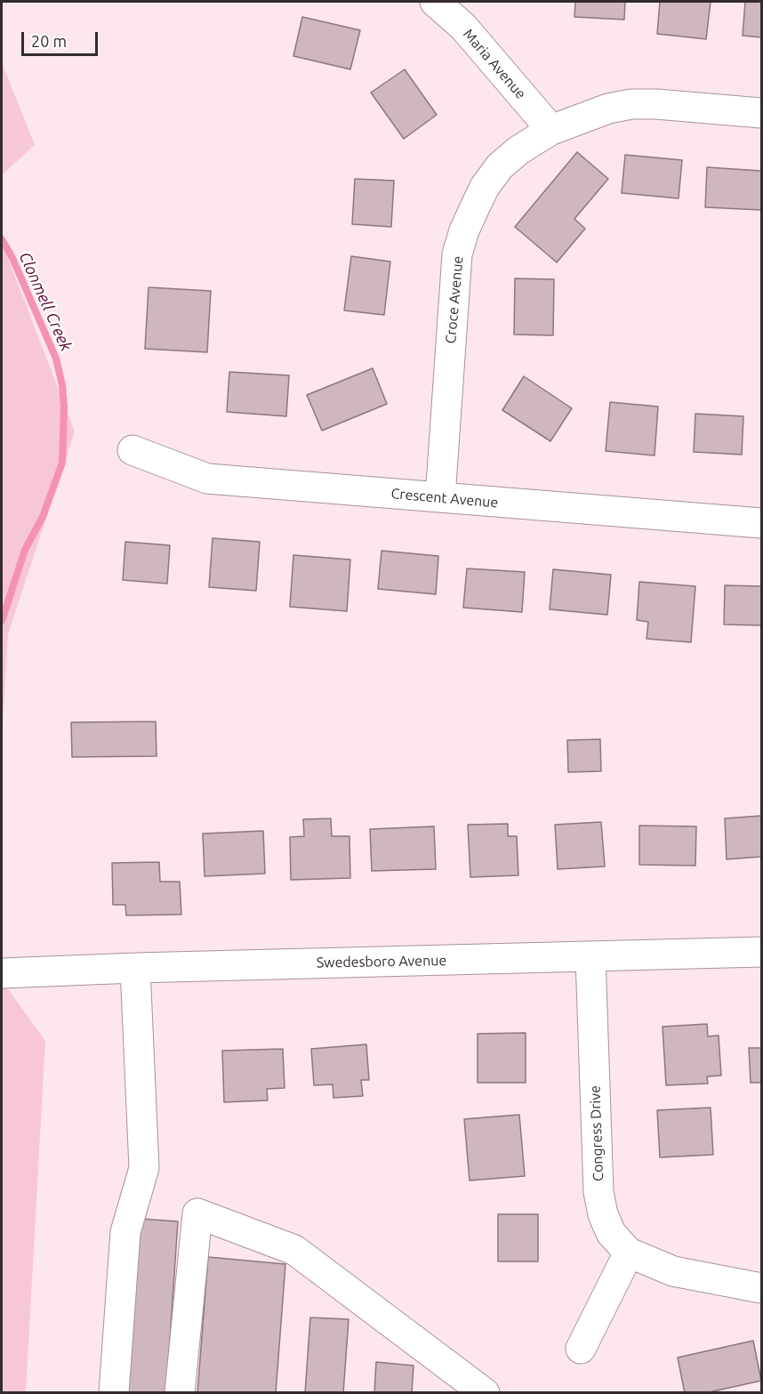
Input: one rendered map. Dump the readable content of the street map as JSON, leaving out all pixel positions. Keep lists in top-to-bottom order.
{
  "streets": {
    "street": [
      "Maria Avenue",
      "Croce Avenue",
      "Crescent Avenue",
      "Swedesboro Avenue",
      "Congress Drive"
    ]
  },
  "crossings": [
    ["Maria Avenue", "Croce Avenue"],
    ["Croce Avenue", "Crescent Avenue"],
    ["Swedesboro Avenue", "Congress Drive"]
  ],
  "water": ["Clonmell Creek"],
  "scale_bar": "20 m"
}
